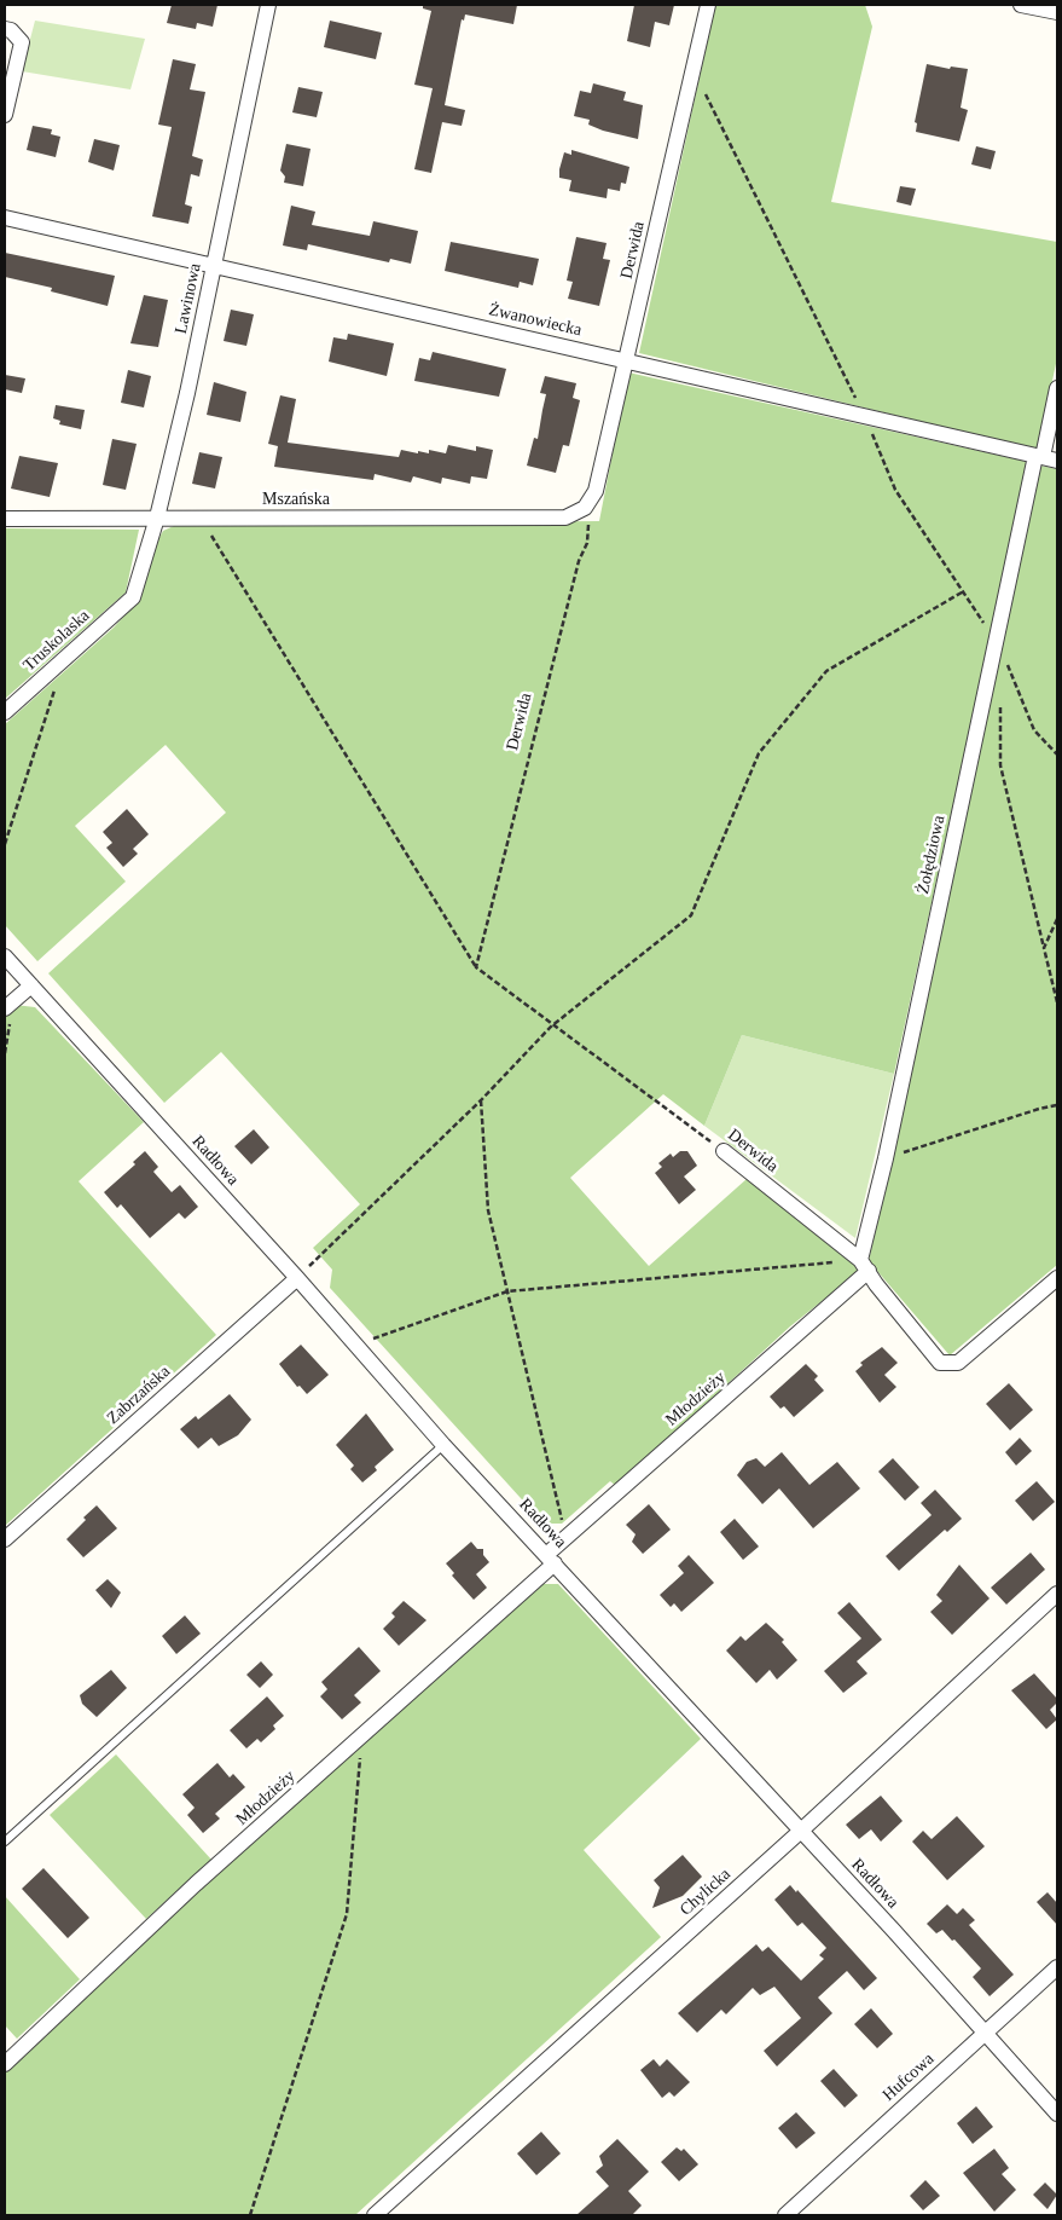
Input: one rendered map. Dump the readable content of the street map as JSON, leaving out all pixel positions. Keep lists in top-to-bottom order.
{
  "streets": {
    "street": [
      "Derwida",
      "Lawinowa",
      "Żwanowiecka",
      "Mszańska",
      "Truskolaska",
      "Żołędziowa",
      "Radłowa",
      "Zabrzańska",
      "Młodzieży",
      "Chylicka",
      "Hufcowa"
    ]
  },
  "crossings": [
    ["Derwida", "Żwanowiecka"],
    ["Derwida", "Mszańska"],
    ["Derwida", "Żołędziowa"],
    ["Derwida", "Młodzieży"],
    ["Lawinowa", "Żwanowiecka"],
    ["Lawinowa", "Mszańska"],
    ["Lawinowa", "Truskolaska"],
    ["Żwanowiecka", "Żołędziowa"],
    ["Żołędziowa", "Młodzieży"],
    ["Radłowa", "Zabrzańska"],
    ["Radłowa", "Młodzieży"],
    ["Radłowa", "Chylicka"],
    ["Radłowa", "Hufcowa"]
  ]
}
